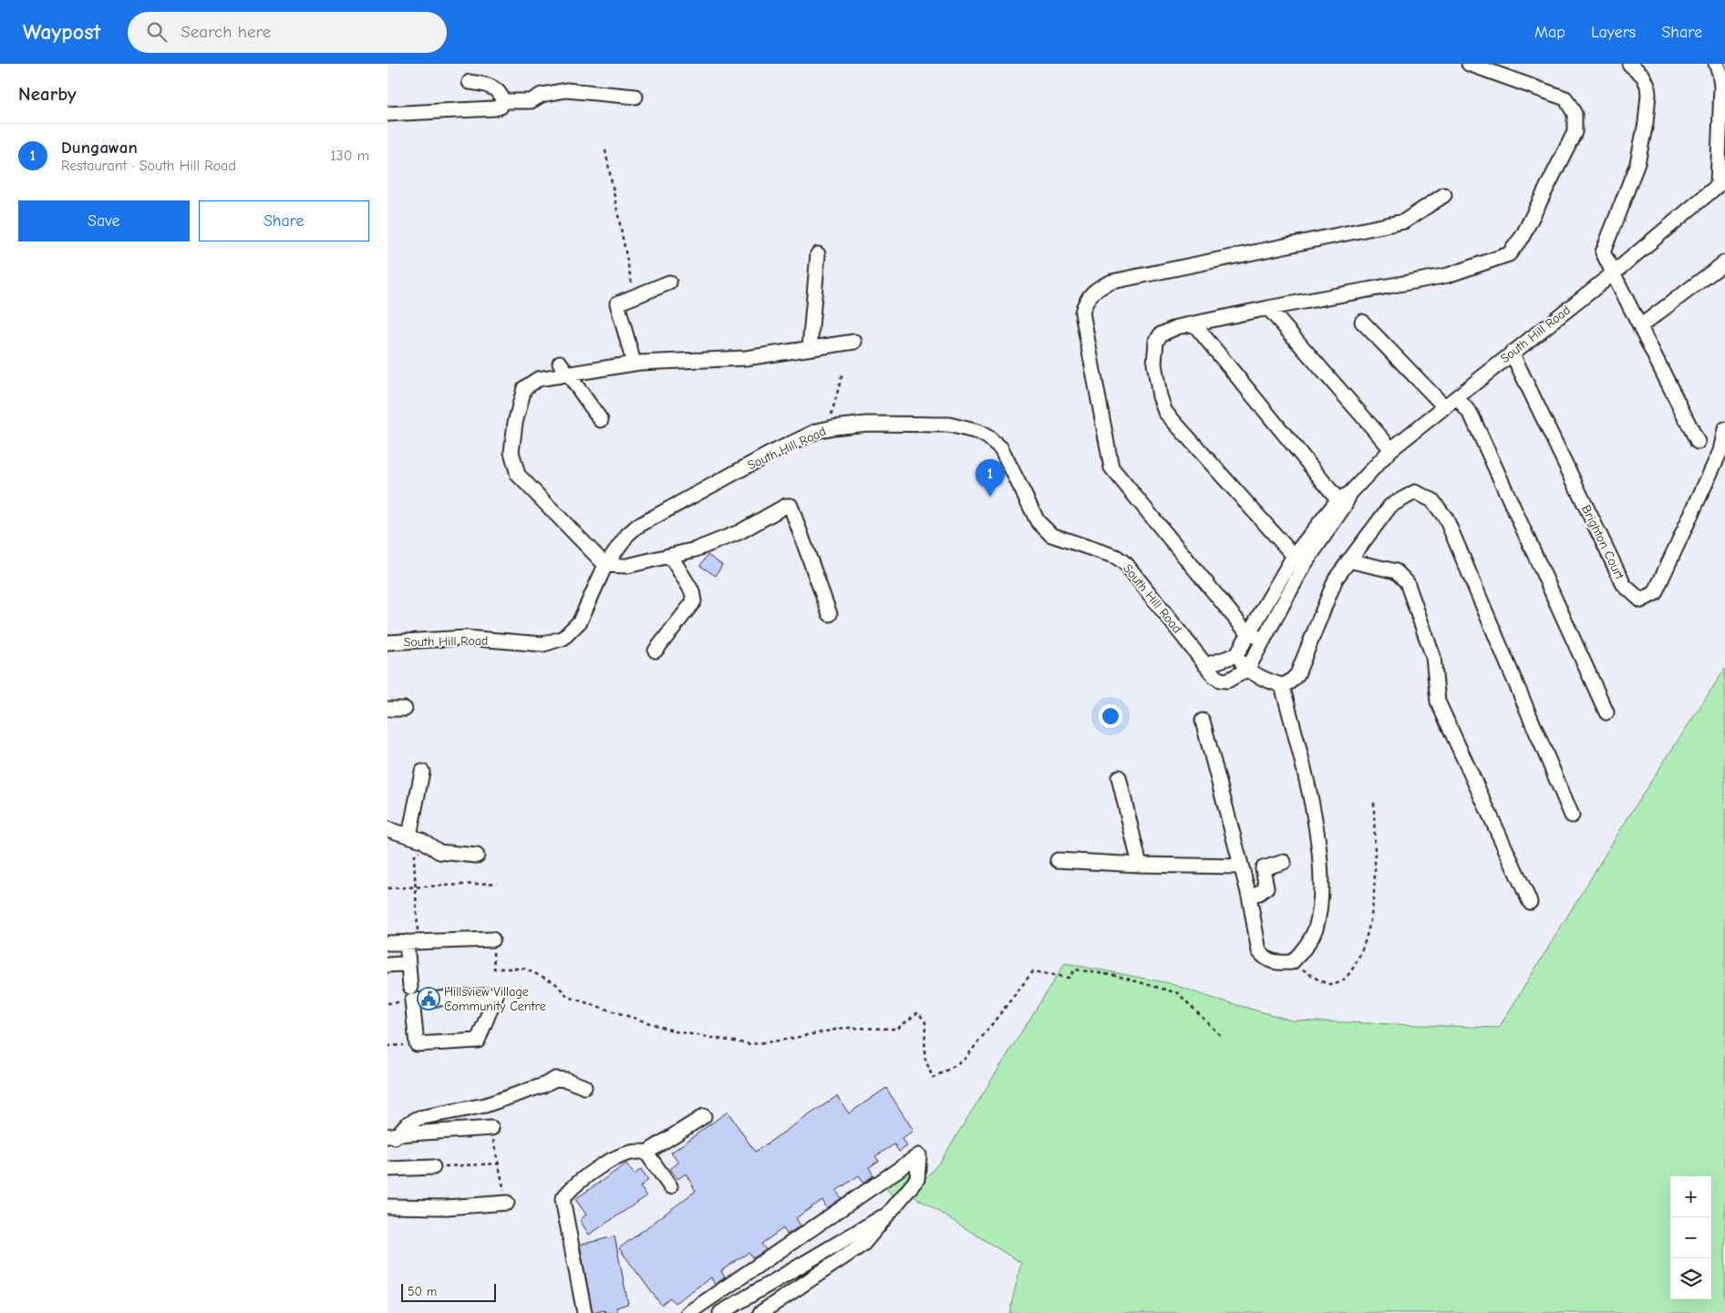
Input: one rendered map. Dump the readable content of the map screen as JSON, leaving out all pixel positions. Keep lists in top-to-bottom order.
{
  "streets": {
    "street": ["South Hill Road", "Brighton Court"]
  },
  "crossings": [
    ["South Hill Road", "Brighton Court"]
  ],
  "places": {
    "public building": ["Hillsview Village Community Centre"]
  },
  "scale_bar": "50 m",
  "page": {
    "header": "Waypost",
    "search": "Search here",
    "nav": ["Map", "Layers", "Share"],
    "heading": "Nearby",
    "list": [
      {
        "mark": "1",
        "name": "Dungawan",
        "note": "Restaurant · South Hill Road",
        "value": "130 m"
      }
    ],
    "buttons": ["Save", "Share"],
    "pins": "1",
    "map_buttons": ["+", "−"],
    "scale": "50 m"
  }
}
